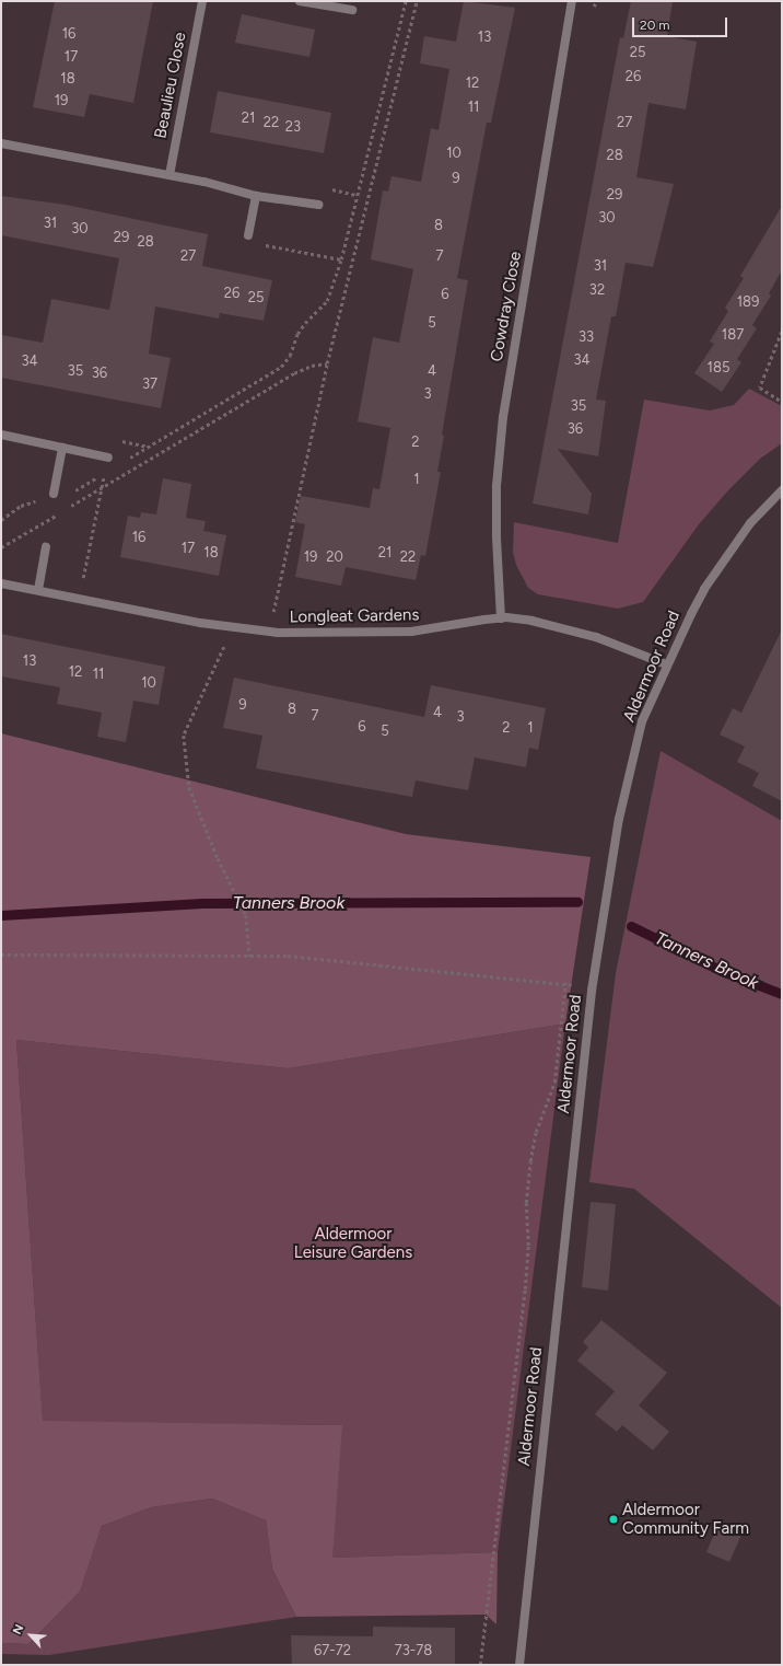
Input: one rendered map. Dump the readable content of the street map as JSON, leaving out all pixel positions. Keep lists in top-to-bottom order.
{
  "streets": {
    "street": [
      "Beaulieu Close",
      "Cowdray Close",
      "Longleat Gardens",
      "Aldermoor Road"
    ]
  },
  "crossings": [
    ["Cowdray Close", "Longleat Gardens"],
    ["Longleat Gardens", "Aldermoor Road"]
  ],
  "water": ["Tanners Brook"],
  "parks": ["Aldermoor Leisure Gardens"],
  "places": ["Aldermoor Community Farm"],
  "house_numbers": [
    "16",
    "13",
    "25",
    "17",
    "26",
    "18",
    "12",
    "19",
    "11",
    "21",
    "22",
    "27",
    "23",
    "10",
    "28",
    "9",
    "29",
    "30",
    "31",
    "8",
    "30",
    "29",
    "28",
    "27",
    "7",
    "31",
    "32",
    "26",
    "6",
    "25",
    "189",
    "5",
    "187",
    "33",
    "34",
    "34",
    "185",
    "35",
    "4",
    "36",
    "37",
    "3",
    "35",
    "36",
    "2",
    "1",
    "16",
    "17",
    "18",
    "21",
    "19",
    "20",
    "22",
    "13",
    "12",
    "11",
    "10",
    "9",
    "8",
    "4",
    "7",
    "3",
    "6",
    "2",
    "1",
    "5",
    "67-72",
    "73-78"
  ],
  "scale_bar": "20 m",
  "north": "top left"
}
